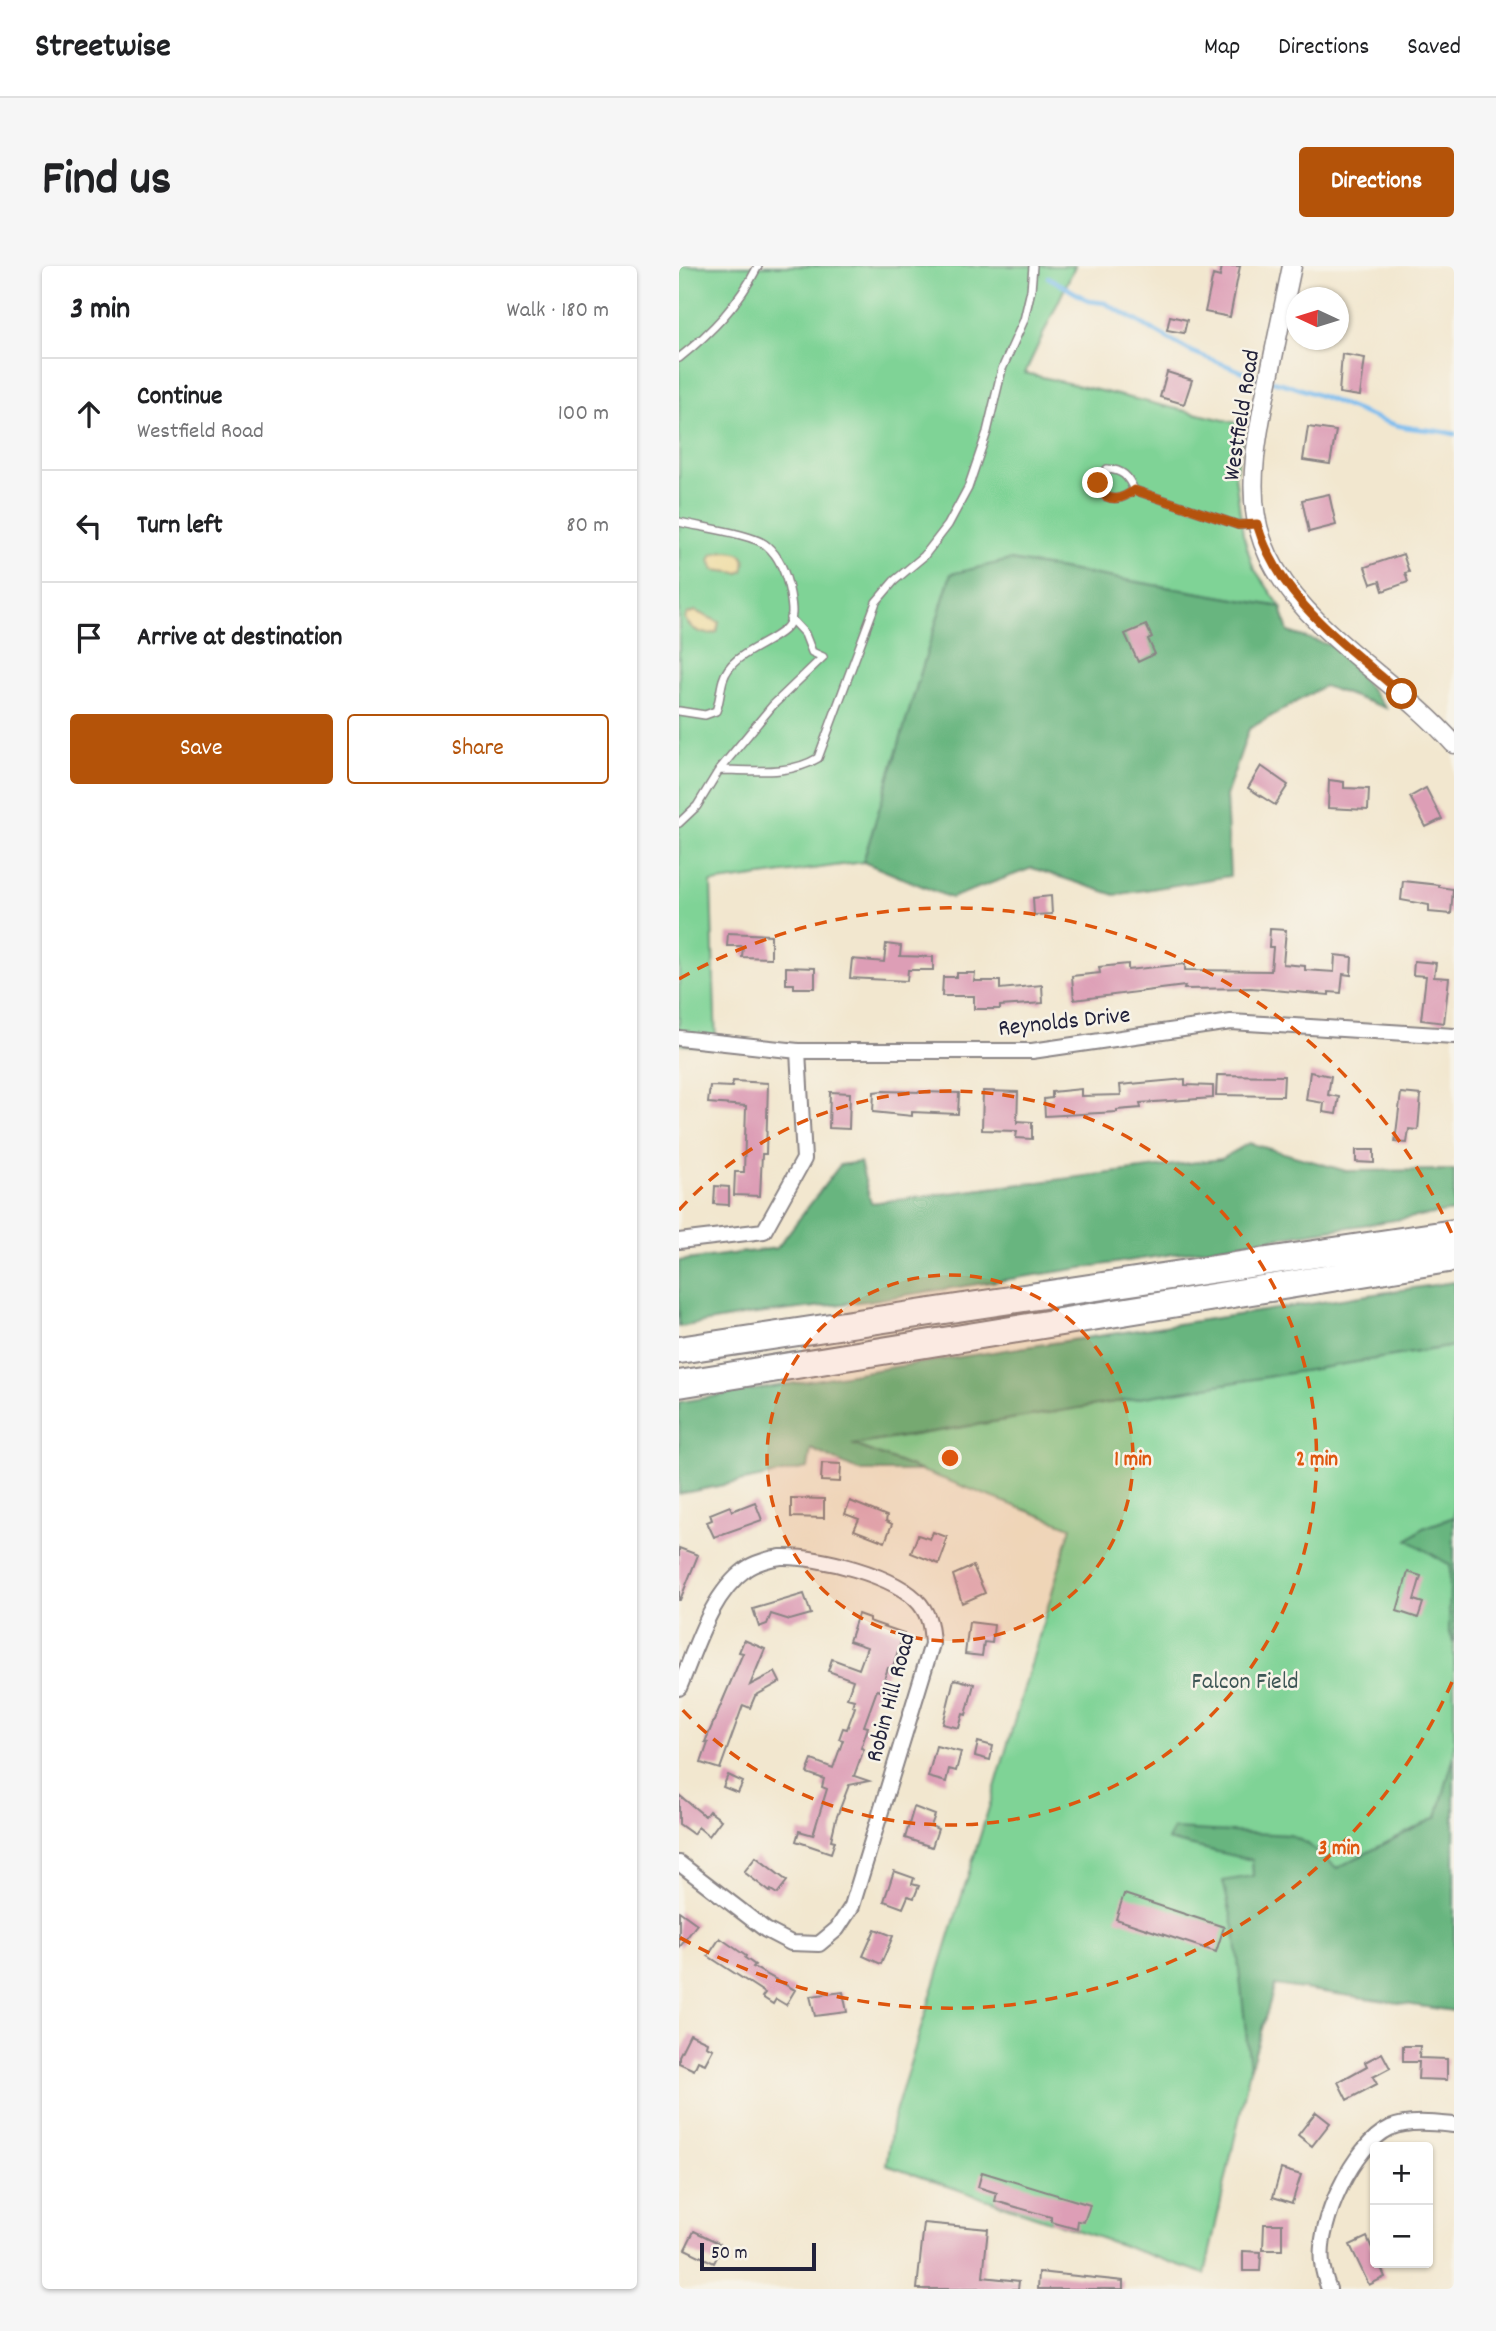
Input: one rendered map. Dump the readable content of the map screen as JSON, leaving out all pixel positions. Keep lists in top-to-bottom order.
{
  "streets": {
    "street": ["Westfield Road", "Reynolds Drive", "Robin Hill Road"]
  },
  "parks": ["Falcon Field"],
  "scale_bar": "50 m",
  "north": "left",
  "page": {
    "header": "Streetwise",
    "nav": ["Map", "Directions", "Saved"],
    "title": "Find us",
    "buttons": [
      "Directions",
      ["Save", "Share"]
    ],
    "heading": ["3 min", "Walk · 180 m"],
    "list": [
      ["Continue", "Westfield Road", "100 m"],
      ["Turn left", "80 m"],
      "Arrive at destination"
    ],
    "map_buttons": ["+", "−"],
    "scale": "50 m"
  },
  "rings": ["1 min", "2 min", "3 min"]
}
